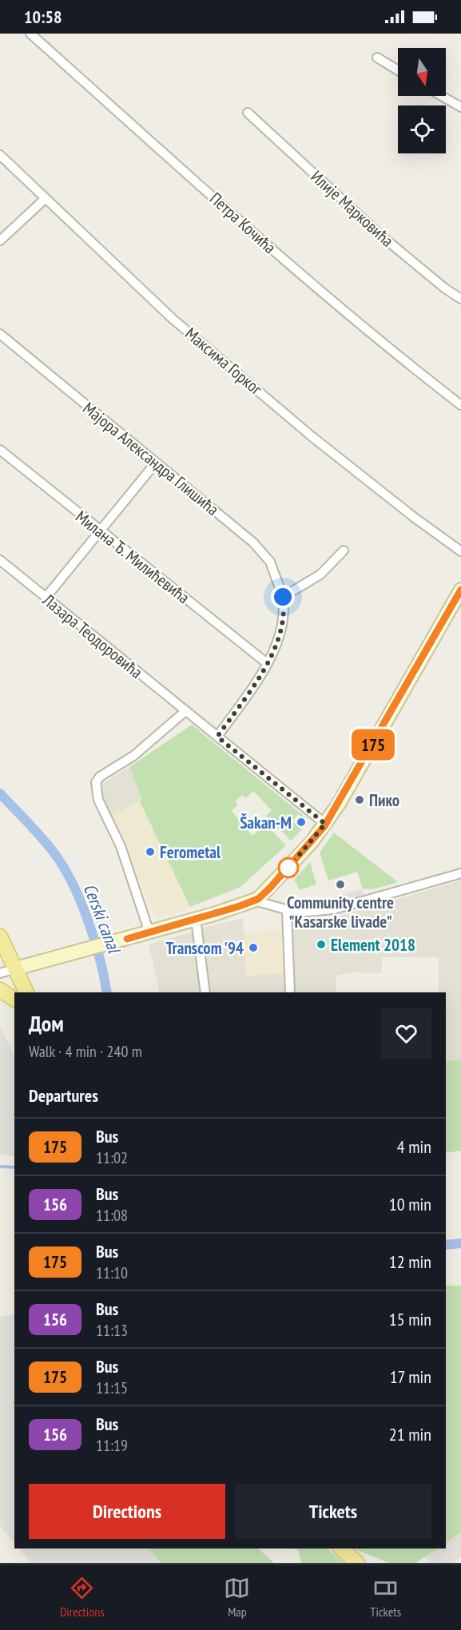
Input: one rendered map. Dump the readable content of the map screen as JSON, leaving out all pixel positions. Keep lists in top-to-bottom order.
{
  "streets": {
    "street": [
      "Илије Марковића",
      "Петра Кочића",
      "Максима Горког",
      "Мајора Александра Глишића",
      "Милана Ђ. Милићевића",
      "Лазара Теодоровића"
    ]
  },
  "crossings": [
    ["Мајора Александра Глишића", "Милана Ђ. Милићевића"],
    ["Мајора Александра Глишића", "Лазара Теодоровића"]
  ],
  "water": ["Cerski canal"],
  "places": [
    "Пико",
    "Šakan-M",
    "Ferometal",
    "Community centre \"Kasarske livade\"",
    "Element 2018",
    "Transcom '94"
  ],
  "lines": ["bus line 175"],
  "north": "bottom",
  "page": {
    "status": "10:58",
    "on_map": "175",
    "heading": [
      ["Дом", "Walk · 4 min · 240 m"],
      "Departures"
    ],
    "list": [
      {
        "mark": "175",
        "name": "Bus",
        "note": "11:02",
        "value": "4 min"
      },
      {
        "mark": "156",
        "name": "Bus",
        "note": "11:08",
        "value": "10 min"
      },
      {
        "mark": "175",
        "name": "Bus",
        "note": "11:10",
        "value": "12 min"
      },
      {
        "mark": "156",
        "name": "Bus",
        "note": "11:13",
        "value": "15 min"
      },
      {
        "mark": "175",
        "name": "Bus",
        "note": "11:15",
        "value": "17 min"
      },
      {
        "mark": "156",
        "name": "Bus",
        "note": "11:19",
        "value": "21 min"
      }
    ],
    "buttons": ["Directions", "Tickets"],
    "tabs": ["Directions", "Map", "Tickets"]
  }
}
